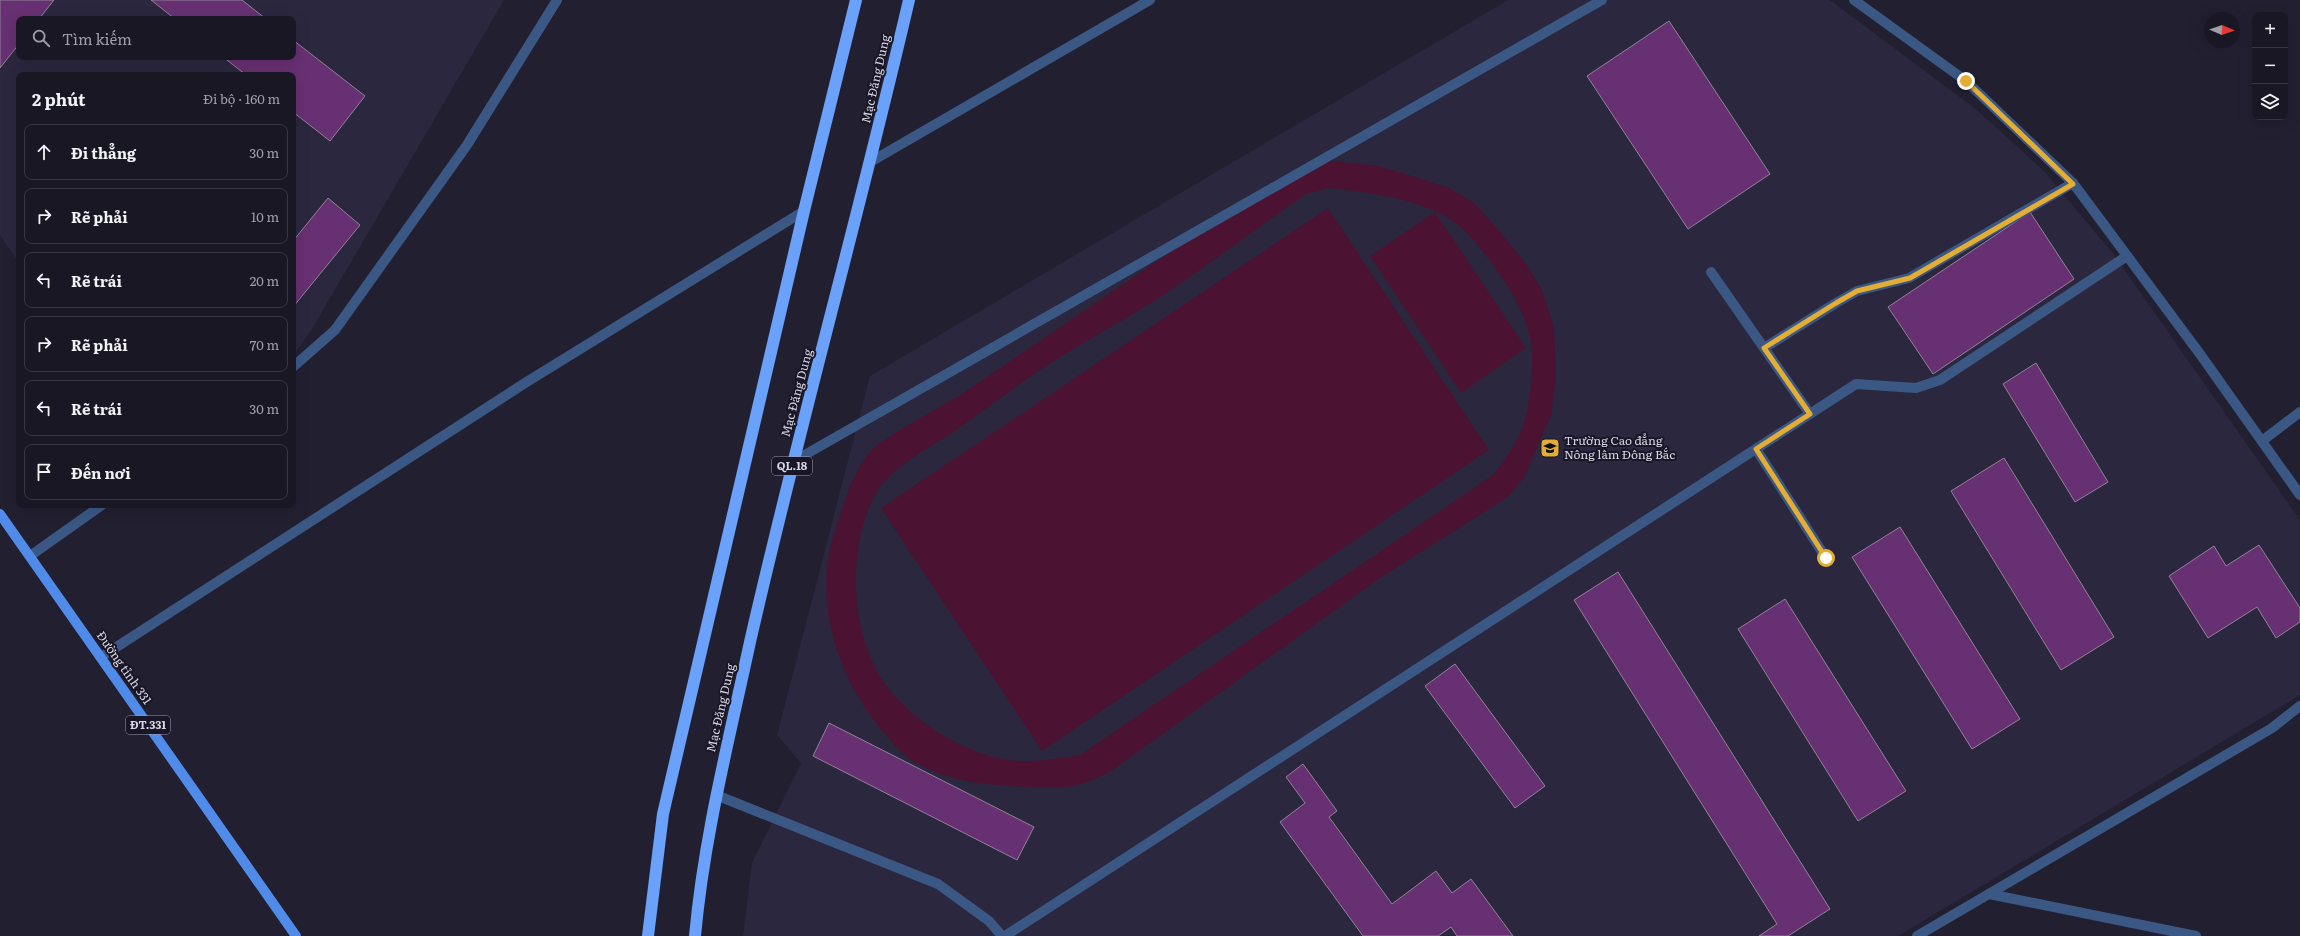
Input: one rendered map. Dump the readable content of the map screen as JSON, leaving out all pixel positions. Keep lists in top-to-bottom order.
{
  "streets": {
    "highway": ["Mạc Đăng Dung", "QL.18"],
    "main road": ["Đường tỉnh 331", "ĐT.331"]
  },
  "places": {
    "school or university": ["Trường Cao đẳng Nông lâm Đông Bắc"]
  },
  "north": "right",
  "page": {
    "map_buttons": ["+", "−"],
    "search": "Tìm kiếm",
    "heading": ["2 phút", "Đi bộ · 160 m"],
    "list": [
      ["Đi thẳng", "30 m"],
      ["Rẽ phải", "10 m"],
      ["Rẽ trái", "20 m"],
      ["Rẽ phải", "70 m"],
      ["Rẽ trái", "30 m"],
      "Đến nơi"
    ]
  }
}
